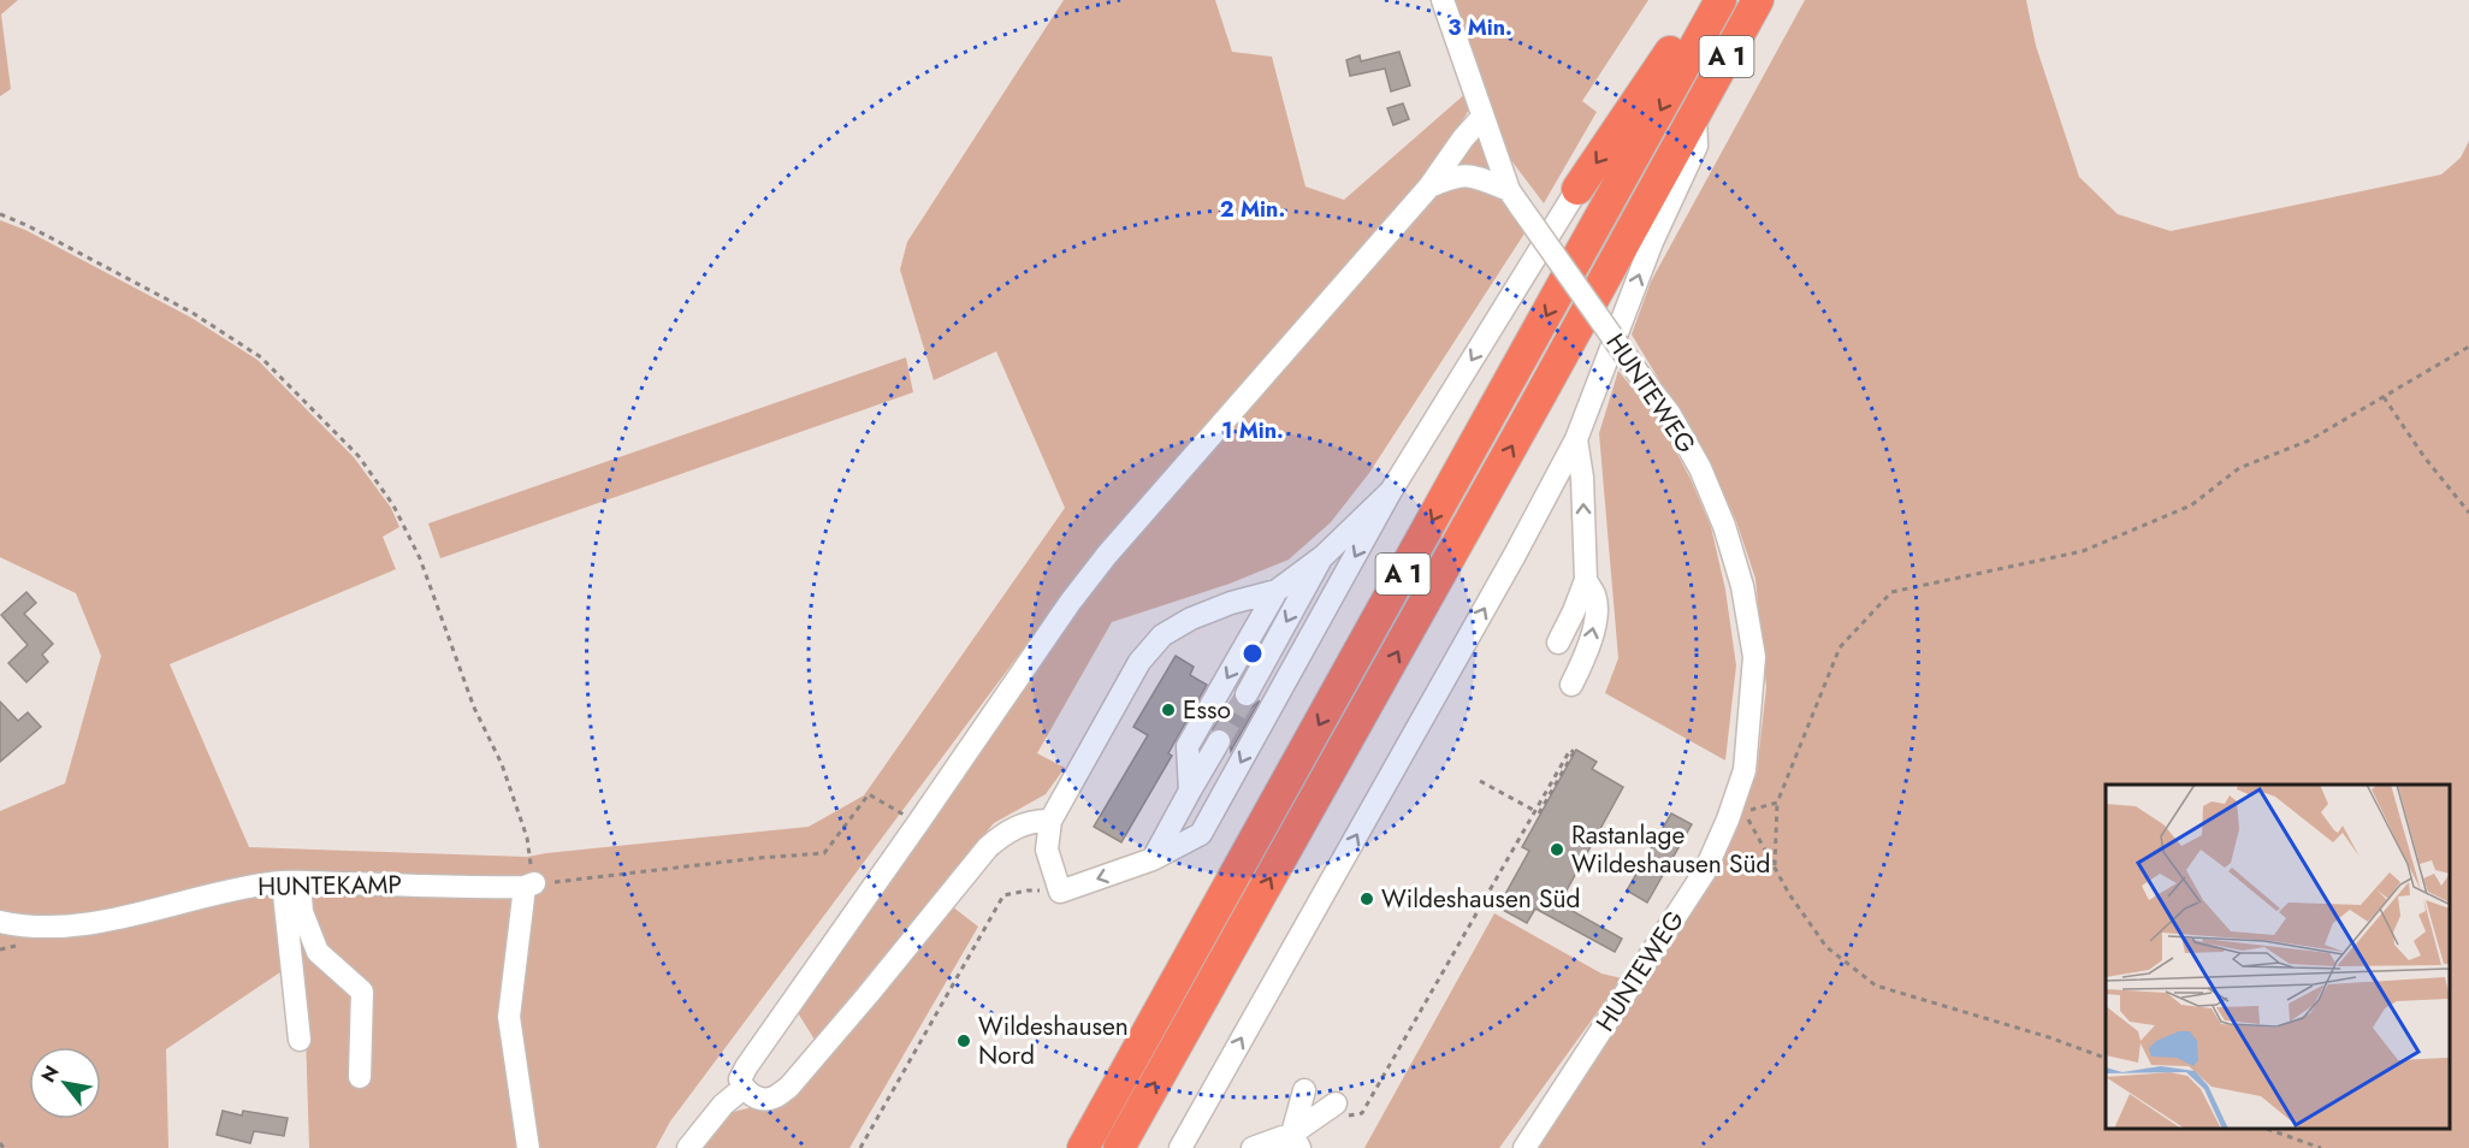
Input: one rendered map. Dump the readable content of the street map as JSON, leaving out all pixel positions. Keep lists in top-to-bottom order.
{
  "streets": {
    "highway": ["A 1"],
    "street": ["HUNTEWEG", "HUNTEKAMP"]
  },
  "places": [
    "Esso",
    "Rastanlage Wildeshausen Süd",
    "Wildeshausen Süd",
    "Wildeshausen Nord"
  ],
  "north": "top left",
  "rings": ["3 Min.", "2 Min.", "1 Min."]
}
